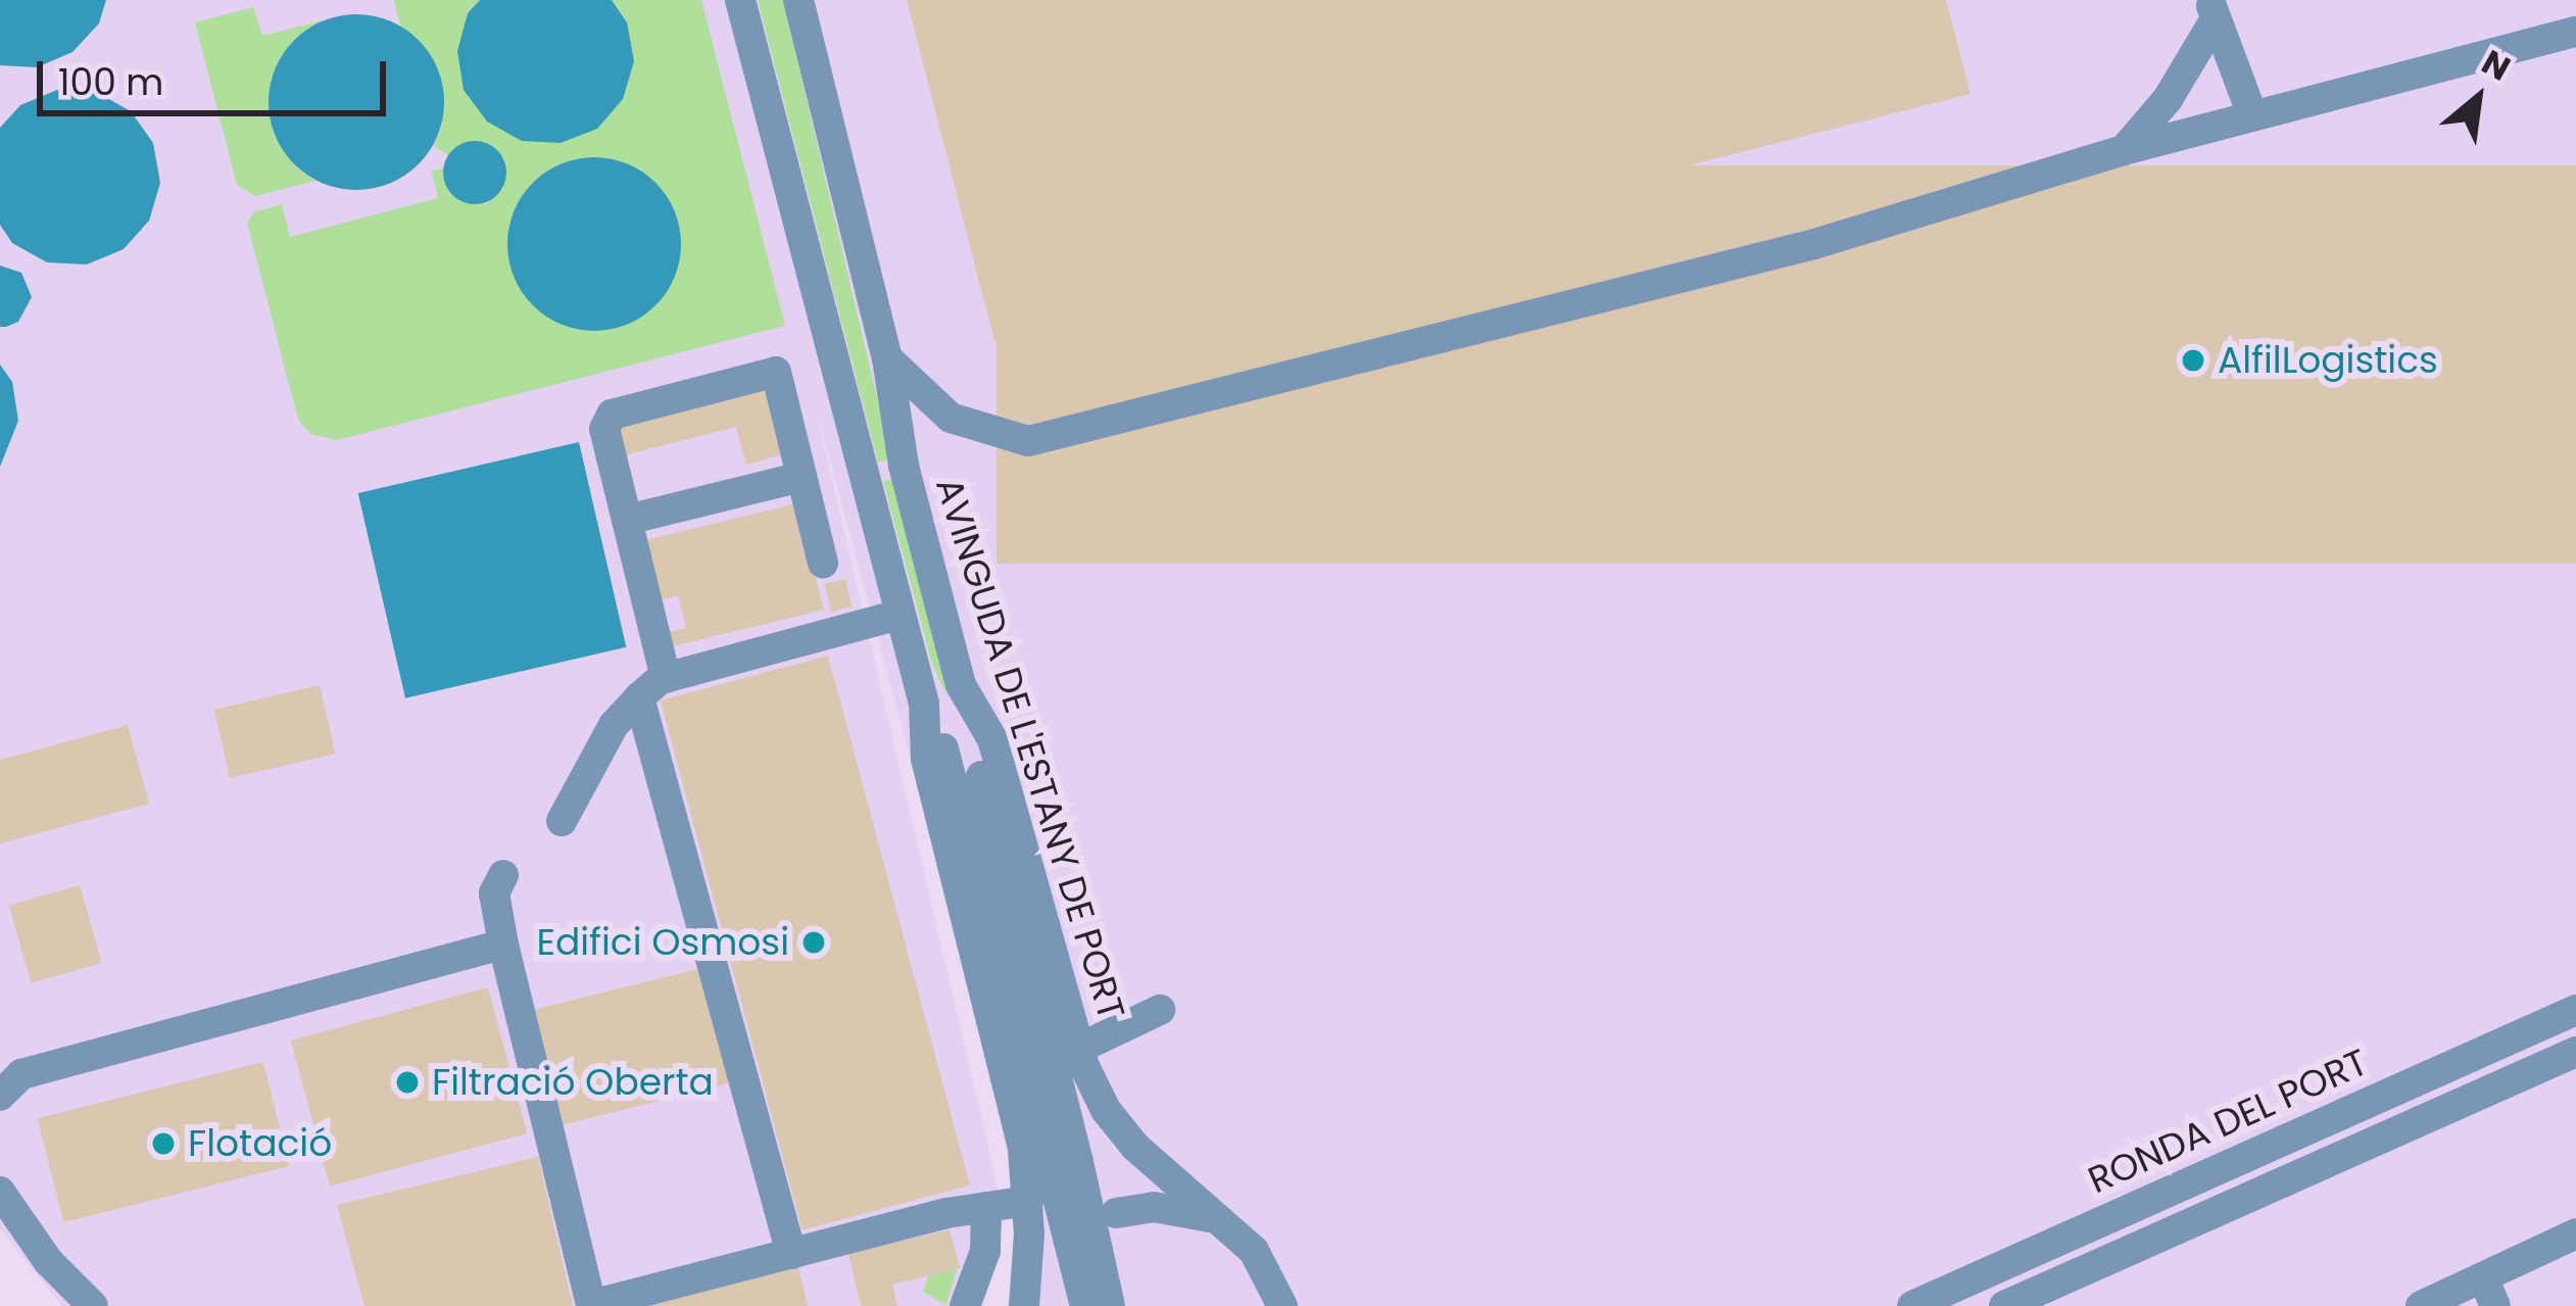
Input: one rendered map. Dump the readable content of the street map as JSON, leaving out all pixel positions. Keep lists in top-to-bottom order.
{
  "streets": {
    "street": ["AVINGUDA DE L'ESTANY DE PORT", "RONDA DEL PORT"]
  },
  "places": [
    "AlfilLogistics",
    "Edifici Osmosi",
    "Filtració Oberta",
    "Flotació"
  ],
  "scale_bar": "100 m",
  "north": "top right"
}
